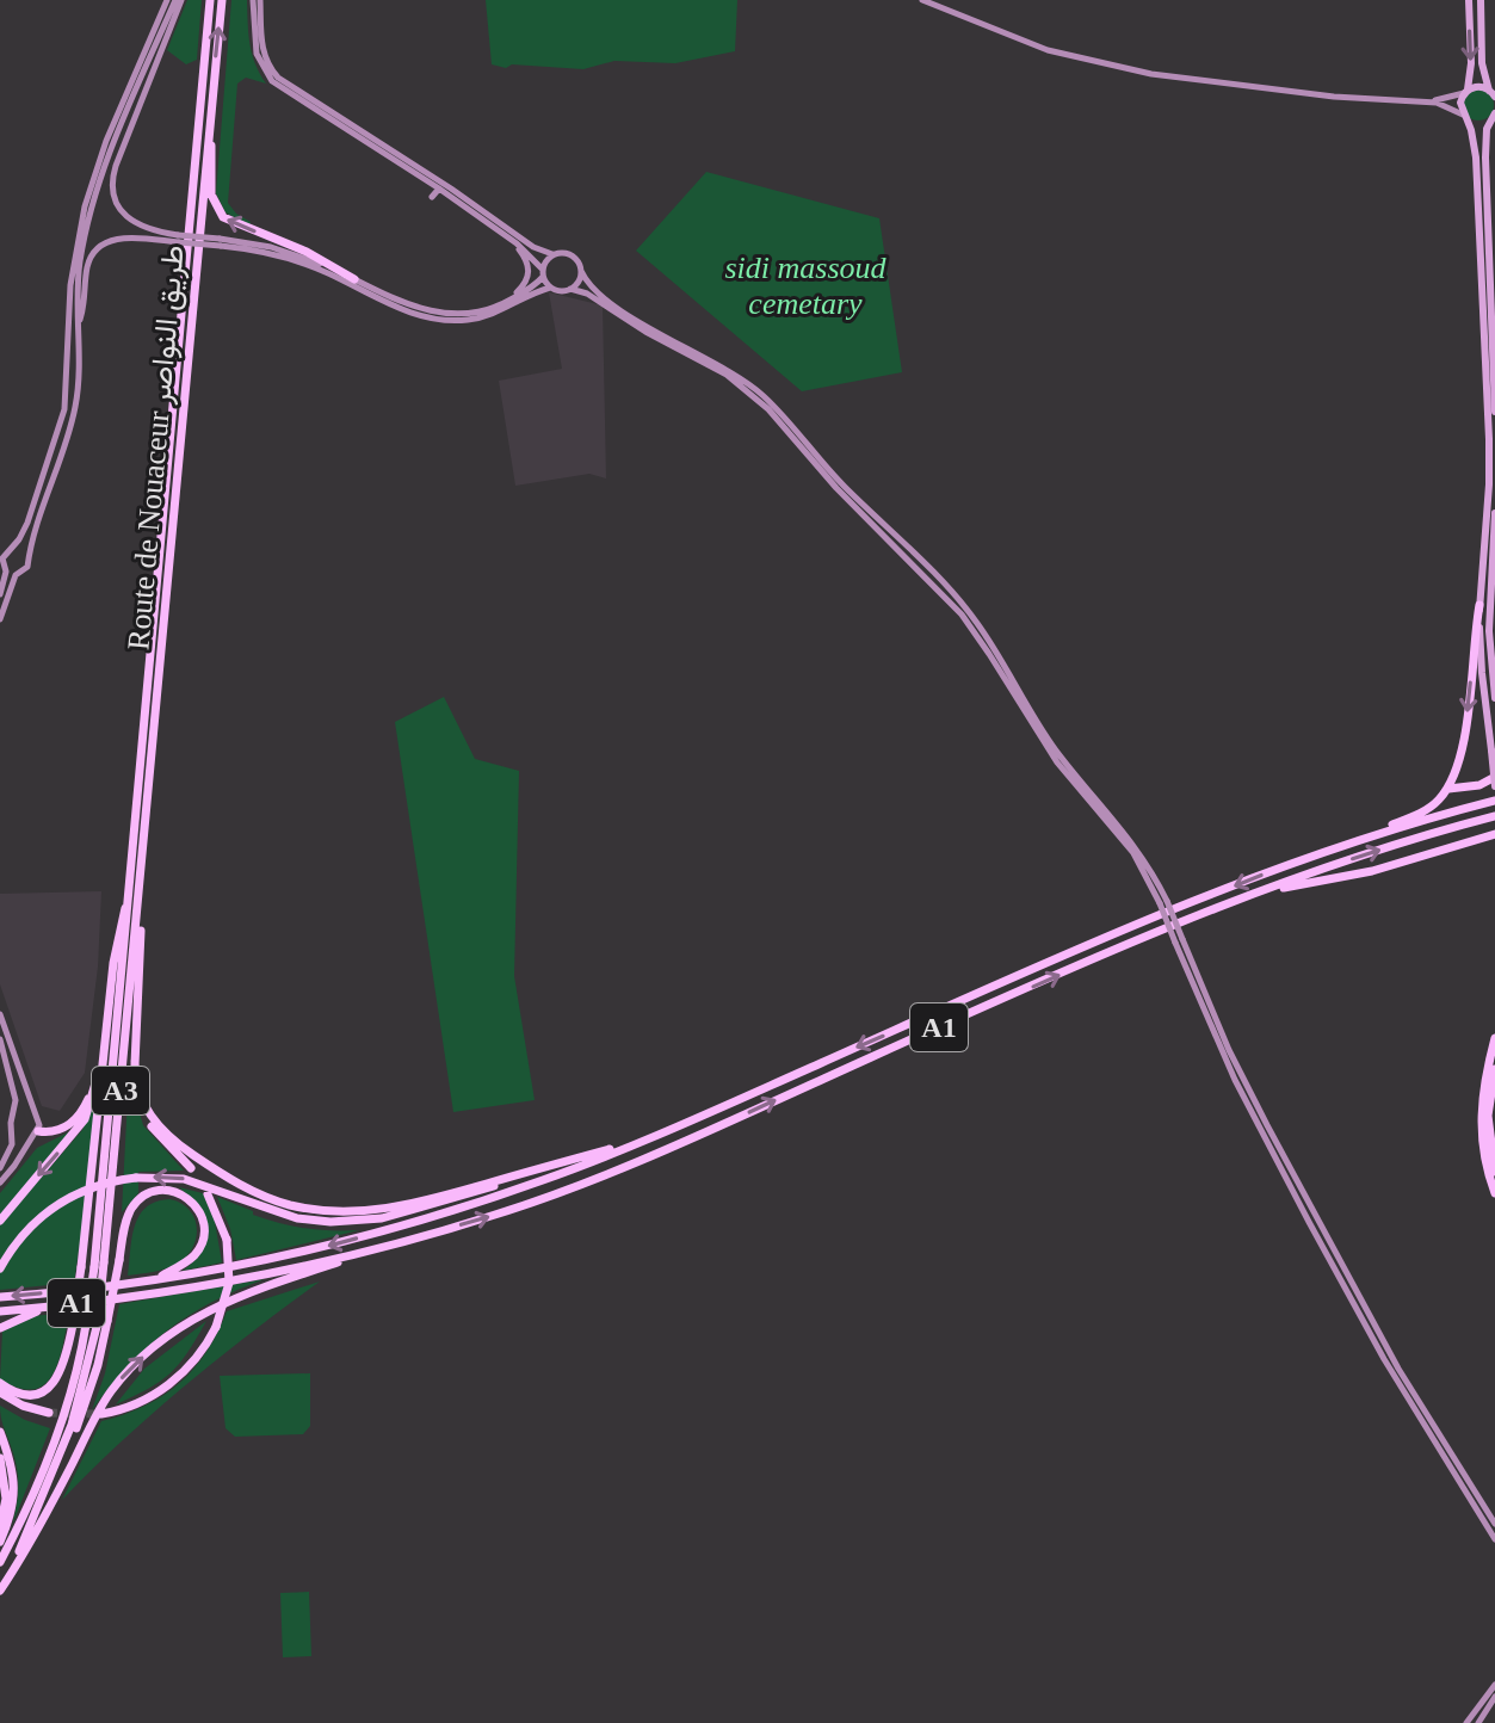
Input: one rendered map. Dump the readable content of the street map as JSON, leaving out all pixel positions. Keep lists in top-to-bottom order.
{
  "streets": {
    "highway": ["Route de Nouaceur طريق النواصر", "A1", "A3"]
  },
  "crossings": [
    ["Route de Nouaceur طريق النواصر", "A3"]
  ],
  "parks": ["sidi massoud cemetary"]
}
